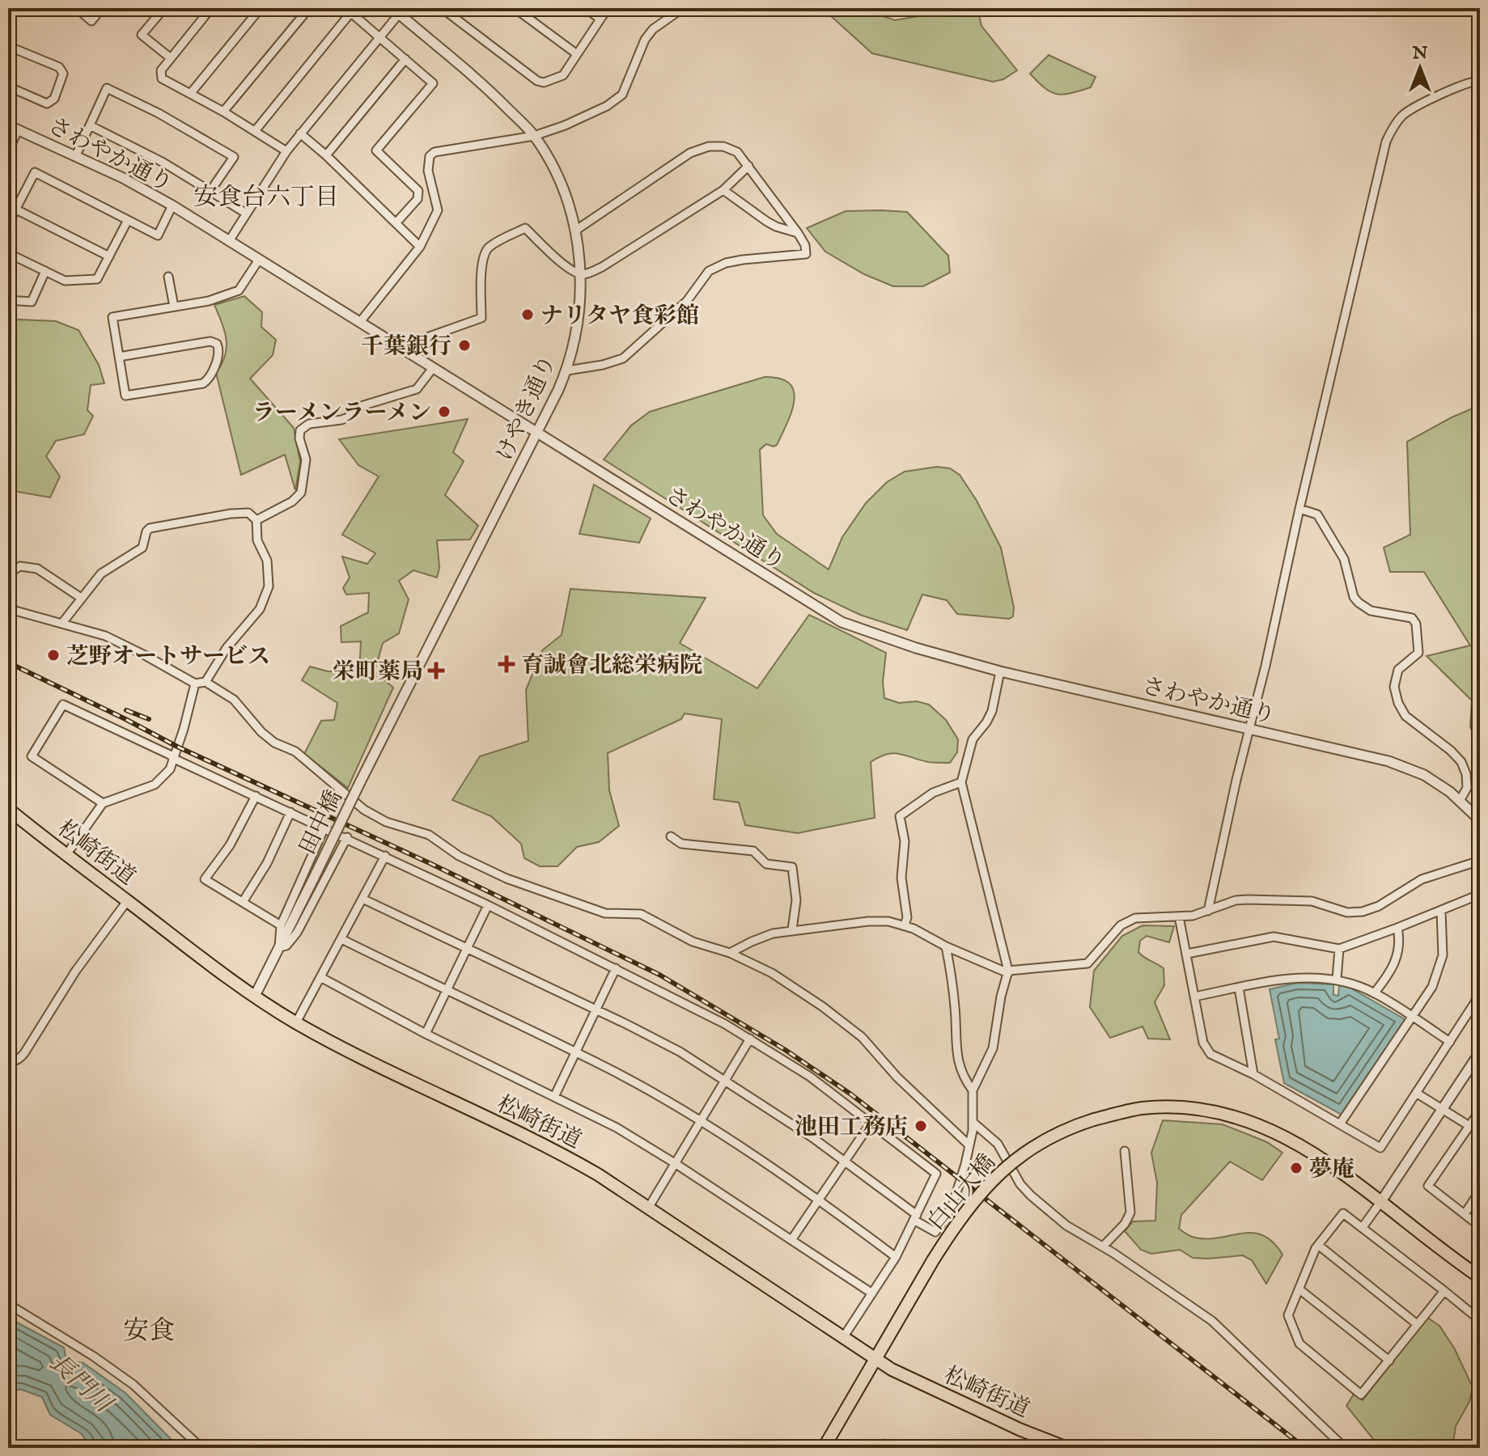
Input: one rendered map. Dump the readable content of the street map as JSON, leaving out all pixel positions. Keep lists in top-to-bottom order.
{
  "streets": {
    "main road": ["松崎街道", "白山大橋"],
    "street": ["さわやか通り", "けやき通り", "田中橋"]
  },
  "crossings": [
    ["さわやか通り", "けやき通り"],
    ["けやき通り", "田中橋"],
    ["松崎街道", "白山大橋"]
  ],
  "districts": ["安食台六丁目", "安食"],
  "water": ["長門川"],
  "places": {
    "other": [
      "ナリタヤ食彩館",
      "千葉銀行",
      "ラーメンラーメン",
      "芝野オートサービス",
      "池田工務店",
      "夢庵"
    ],
    "health": ["育誠會北総栄病院", "栄町薬局"]
  },
  "north": "top"
}
